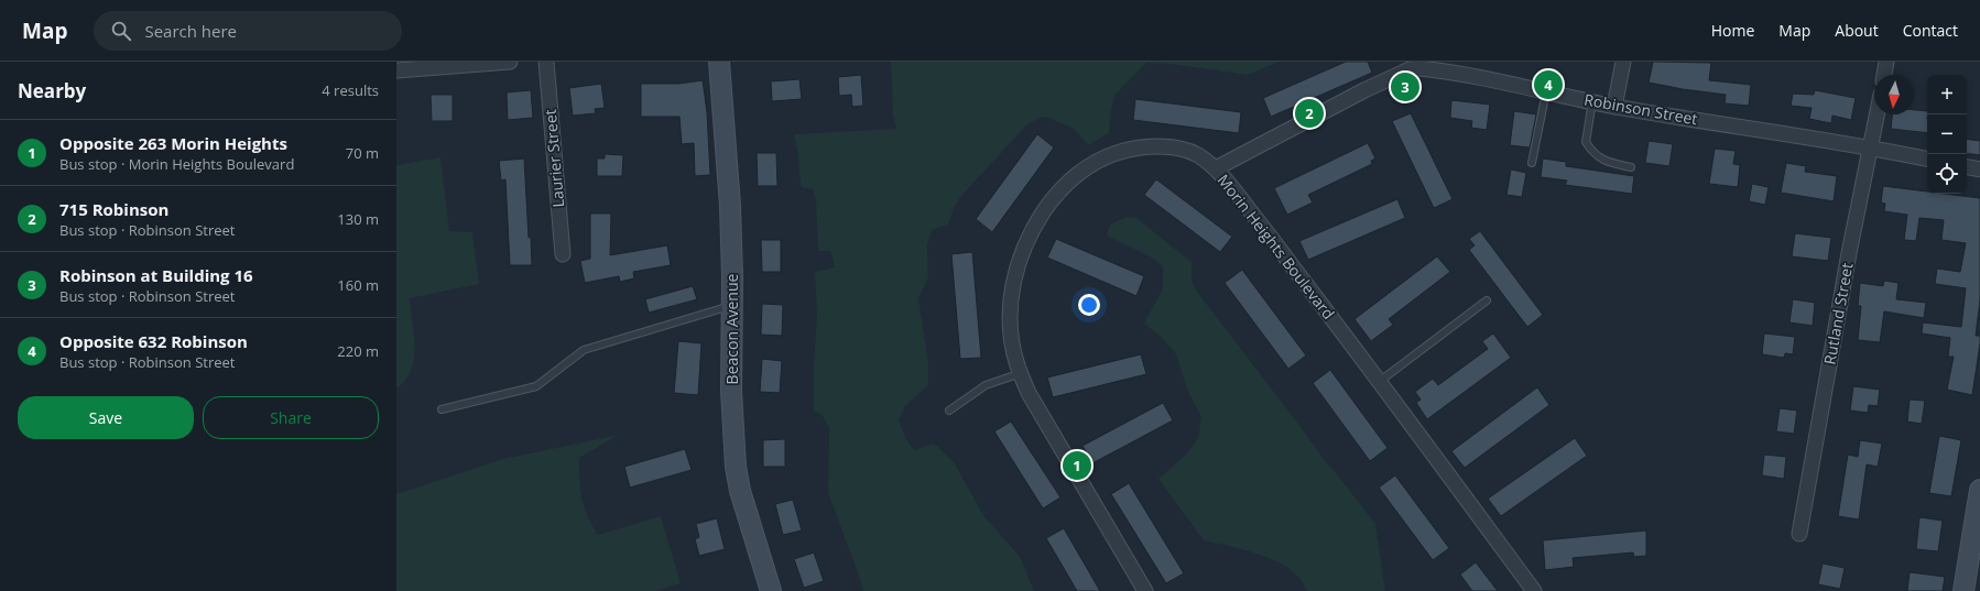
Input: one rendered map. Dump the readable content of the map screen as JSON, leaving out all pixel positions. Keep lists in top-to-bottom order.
{
  "streets": {
    "street": [
      "Robinson Street",
      "Laurier Street",
      "Morin Heights Boulevard",
      "Rutland Street",
      "Beacon Avenue"
    ]
  },
  "crossings": [
    ["Robinson Street", "Morin Heights Boulevard"],
    ["Robinson Street", "Rutland Street"]
  ],
  "north": "bottom",
  "page": {
    "header": "Map",
    "search": "Search here",
    "nav": [
      "Home",
      "Map",
      "About",
      "Contact"
    ],
    "heading": ["Nearby", "4 results"],
    "pins": [
      "4",
      "3",
      "2",
      "1"
    ],
    "map_buttons": ["+", "−"],
    "list": [
      {
        "mark": "1",
        "name": "Opposite 263 Morin Heights",
        "note": "Bus stop · Morin Heights Boulevard",
        "value": "70 m"
      },
      {
        "mark": "2",
        "name": "715 Robinson",
        "note": "Bus stop · Robinson Street",
        "value": "130 m"
      },
      {
        "mark": "3",
        "name": "Robinson at Building 16",
        "note": "Bus stop · Robinson Street",
        "value": "160 m"
      },
      {
        "mark": "4",
        "name": "Opposite 632 Robinson",
        "note": "Bus stop · Robinson Street",
        "value": "220 m"
      }
    ],
    "buttons": ["Save", "Share"]
  }
}
